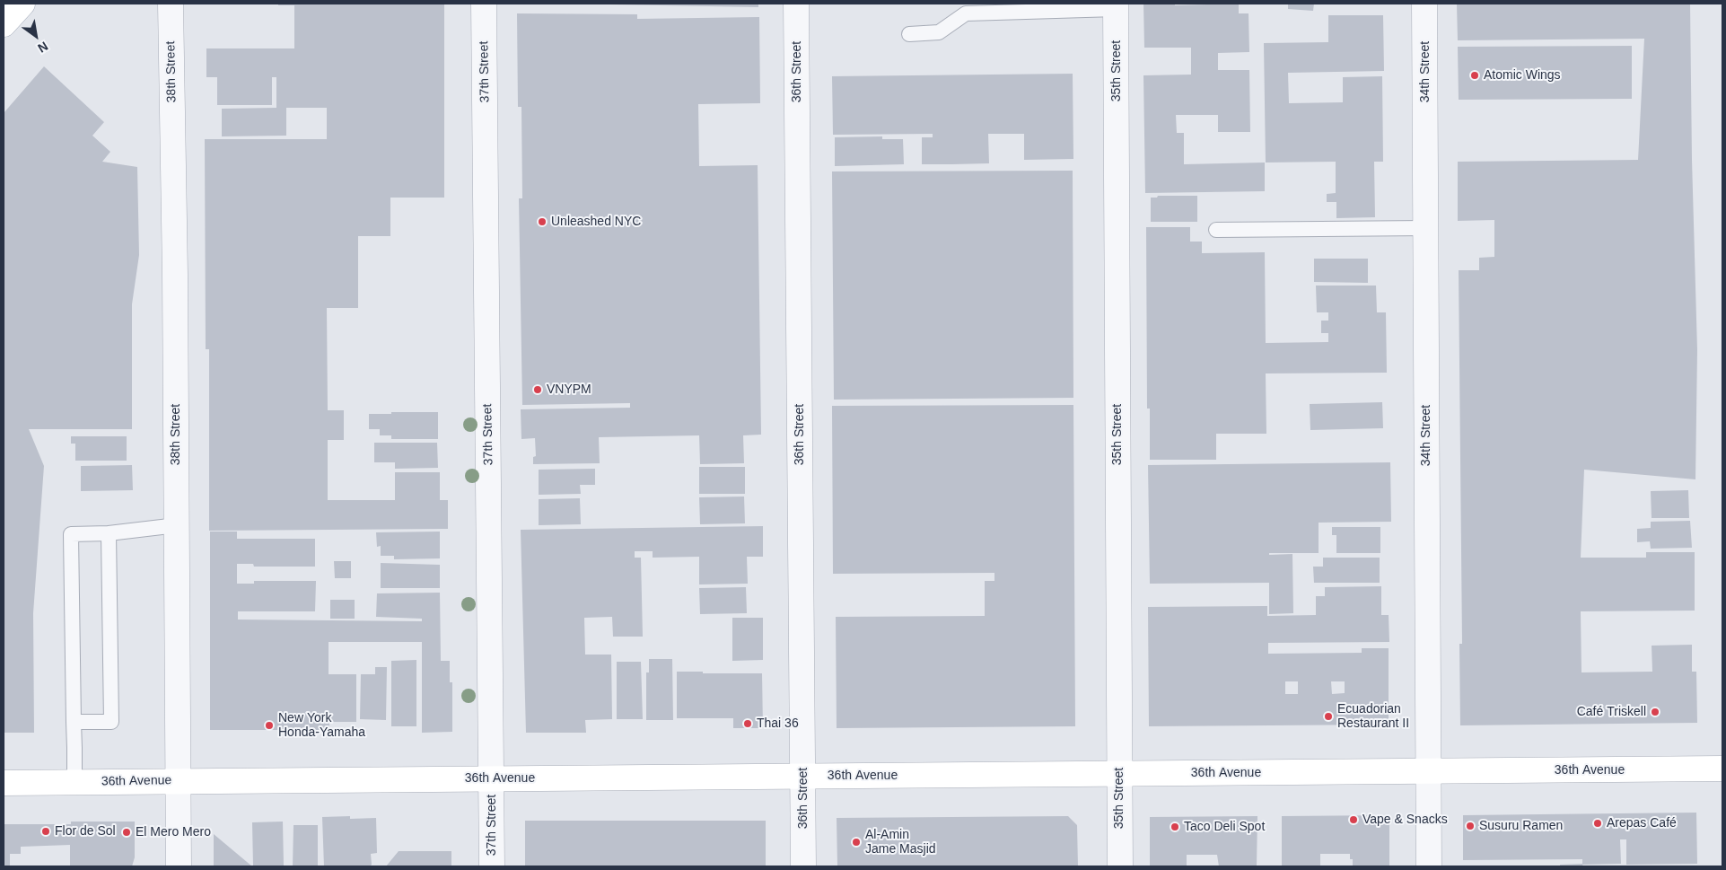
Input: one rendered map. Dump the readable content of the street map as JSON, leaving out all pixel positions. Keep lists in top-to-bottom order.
{
  "streets": {
    "street": [
      "35th Street",
      "38th Street",
      "37th Street",
      "36th Street",
      "34th Street",
      "36th Avenue"
    ]
  },
  "crossings": [
    ["35th Street", "36th Avenue"],
    ["38th Street", "36th Avenue"],
    ["37th Street", "36th Avenue"],
    ["36th Street", "36th Avenue"],
    ["34th Street", "36th Avenue"]
  ],
  "places": [
    "Atomic Wings",
    "Unleashed NYC",
    "VNYPM",
    "Café Triskell",
    "Ecuadorian Restaurant II",
    "Thai 36",
    "New York Honda-Yamaha",
    "Vape & Snacks",
    "Arepas Café",
    "Susuru Ramen",
    "Taco Deli Spot",
    "Flor de Sol",
    "El Mero Mero",
    "Al-Amin Jame Masjid"
  ],
  "north": "bottom right"
}
